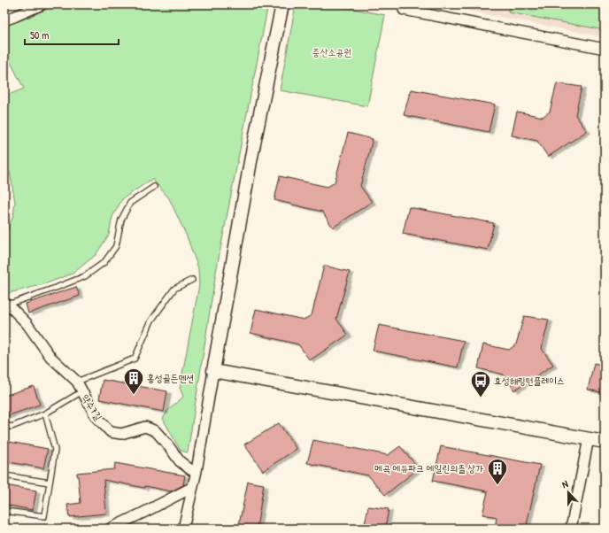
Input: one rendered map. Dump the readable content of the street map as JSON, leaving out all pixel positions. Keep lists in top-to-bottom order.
{
  "streets": {
    "street": ["약수7길"]
  },
  "parks": ["중산소공원"],
  "places": {
    "building": ["홍성골든멘션", "메곡 에듀파크 에일린의뜰 상가"],
    "bus stop": ["효성해링턴플레이스"]
  },
  "scale_bar": "50 m",
  "north": "top"
}
